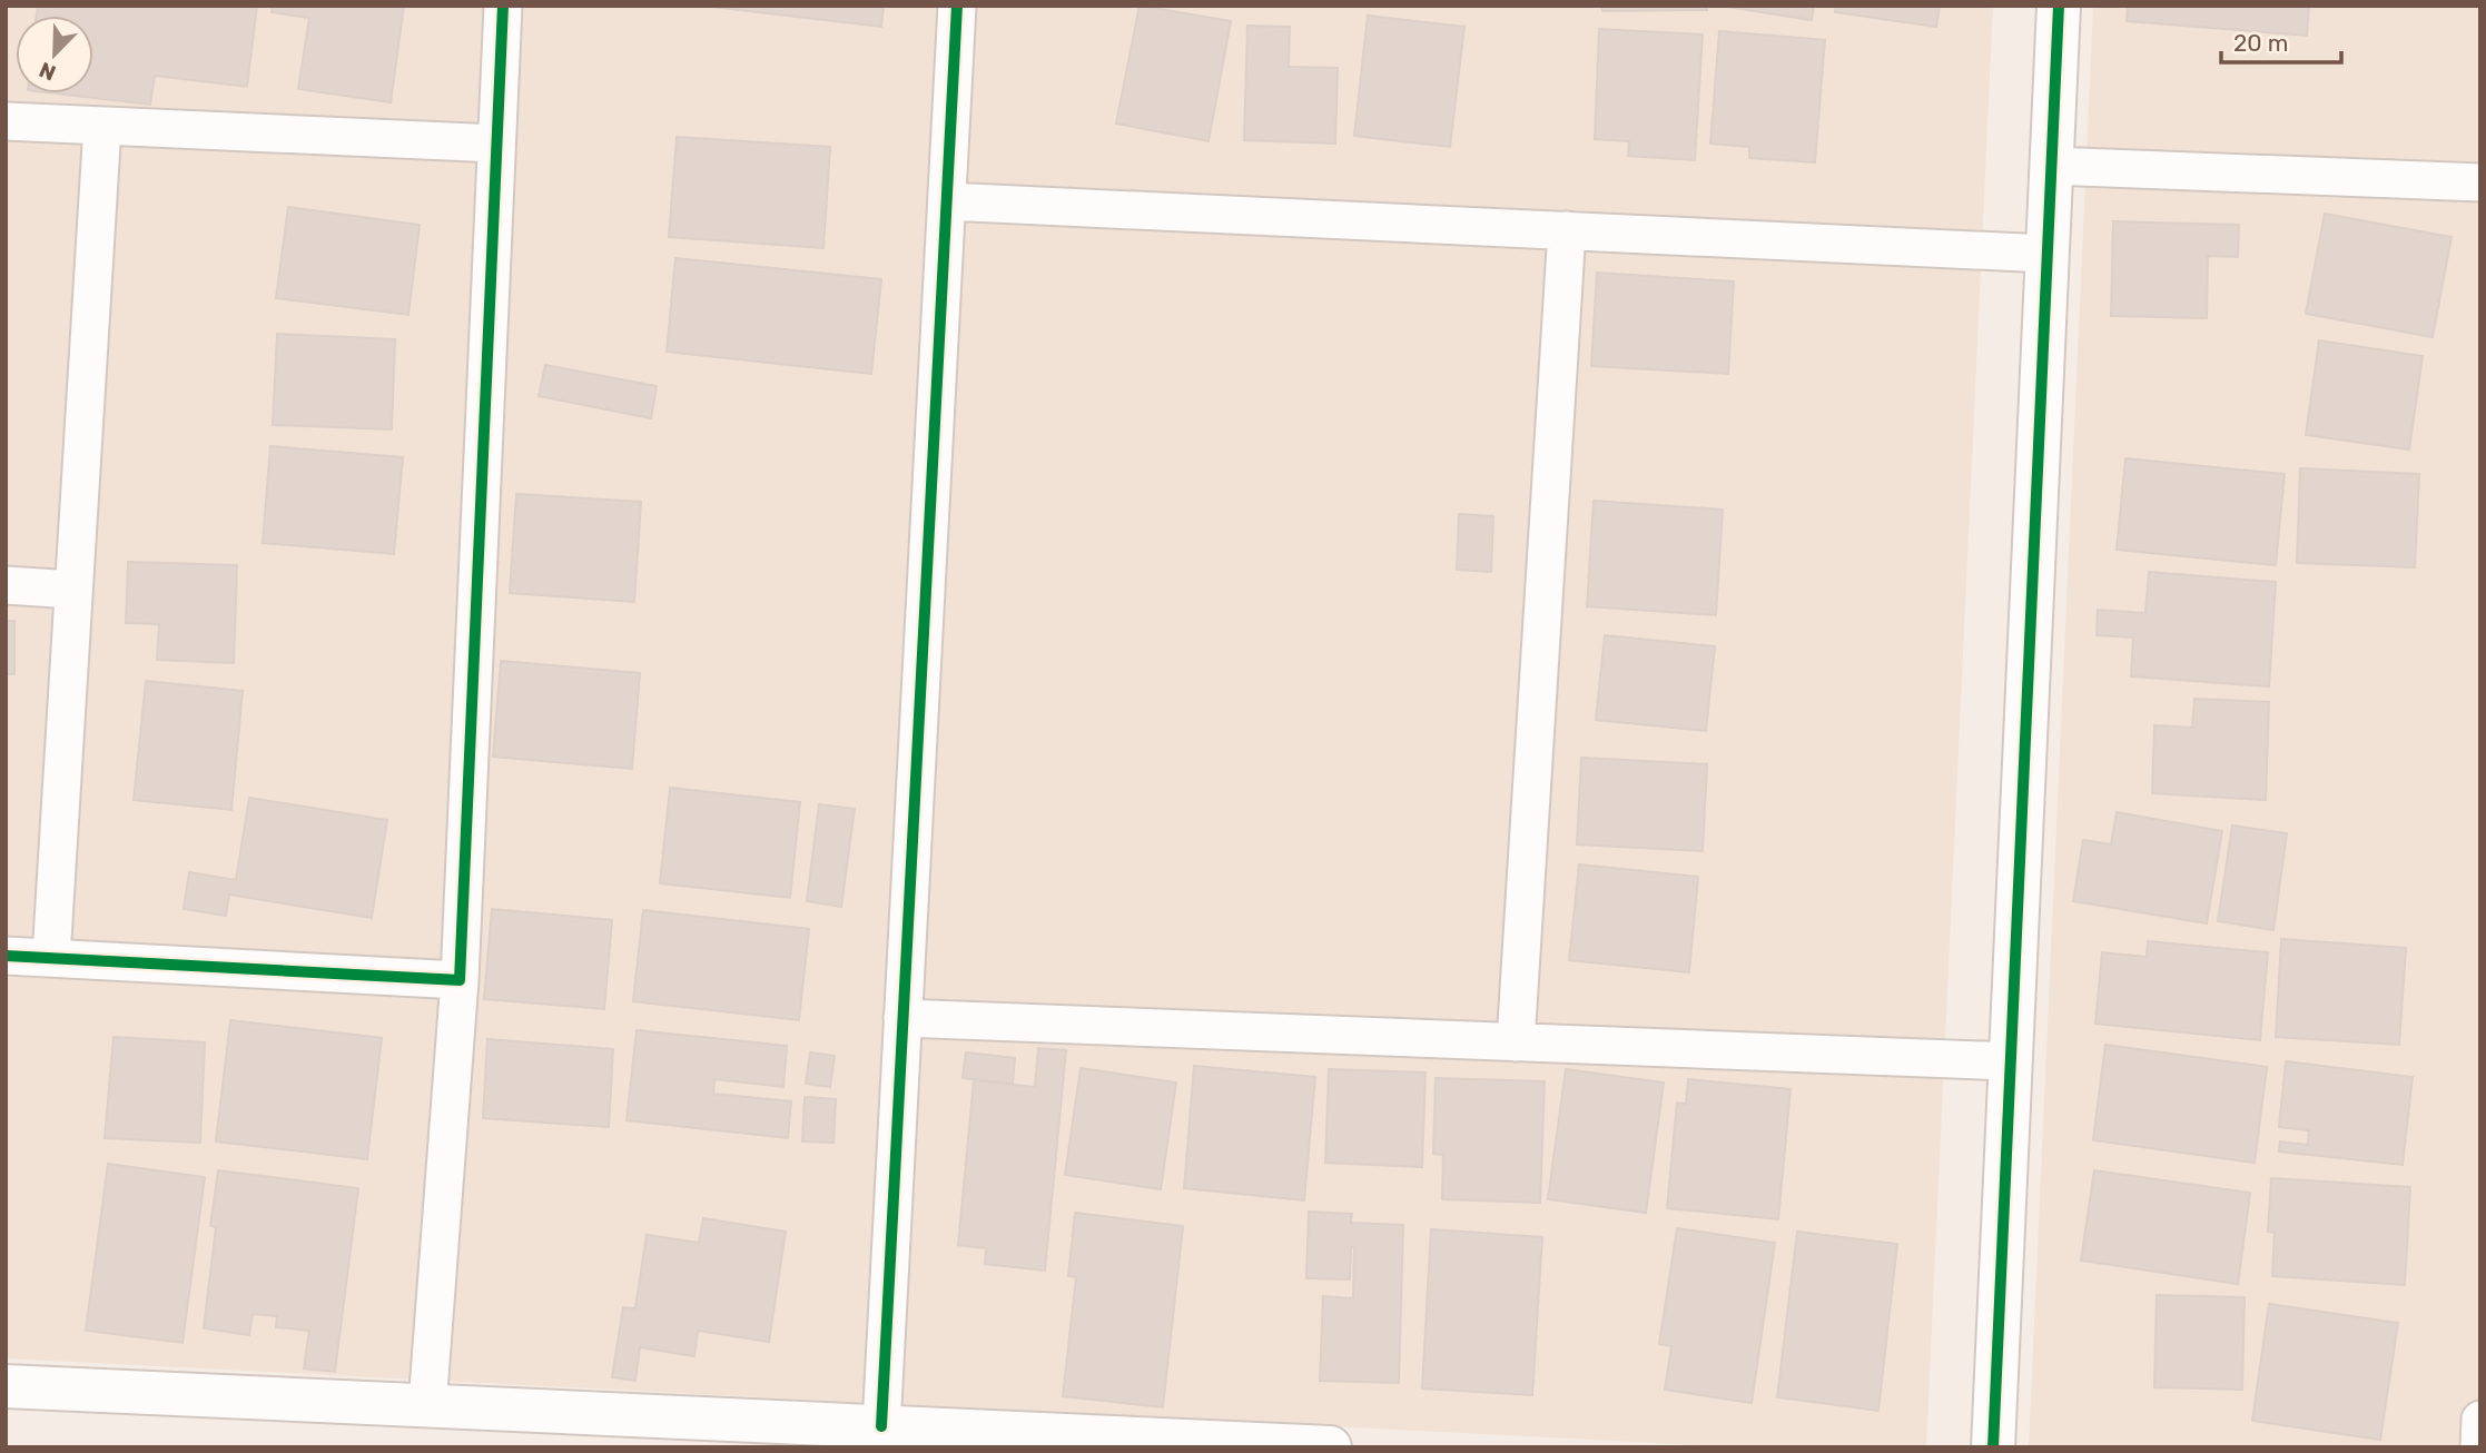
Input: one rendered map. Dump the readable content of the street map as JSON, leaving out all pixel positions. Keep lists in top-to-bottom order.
{
  "scale_bar": "20 m",
  "north": "bottom left"
}
